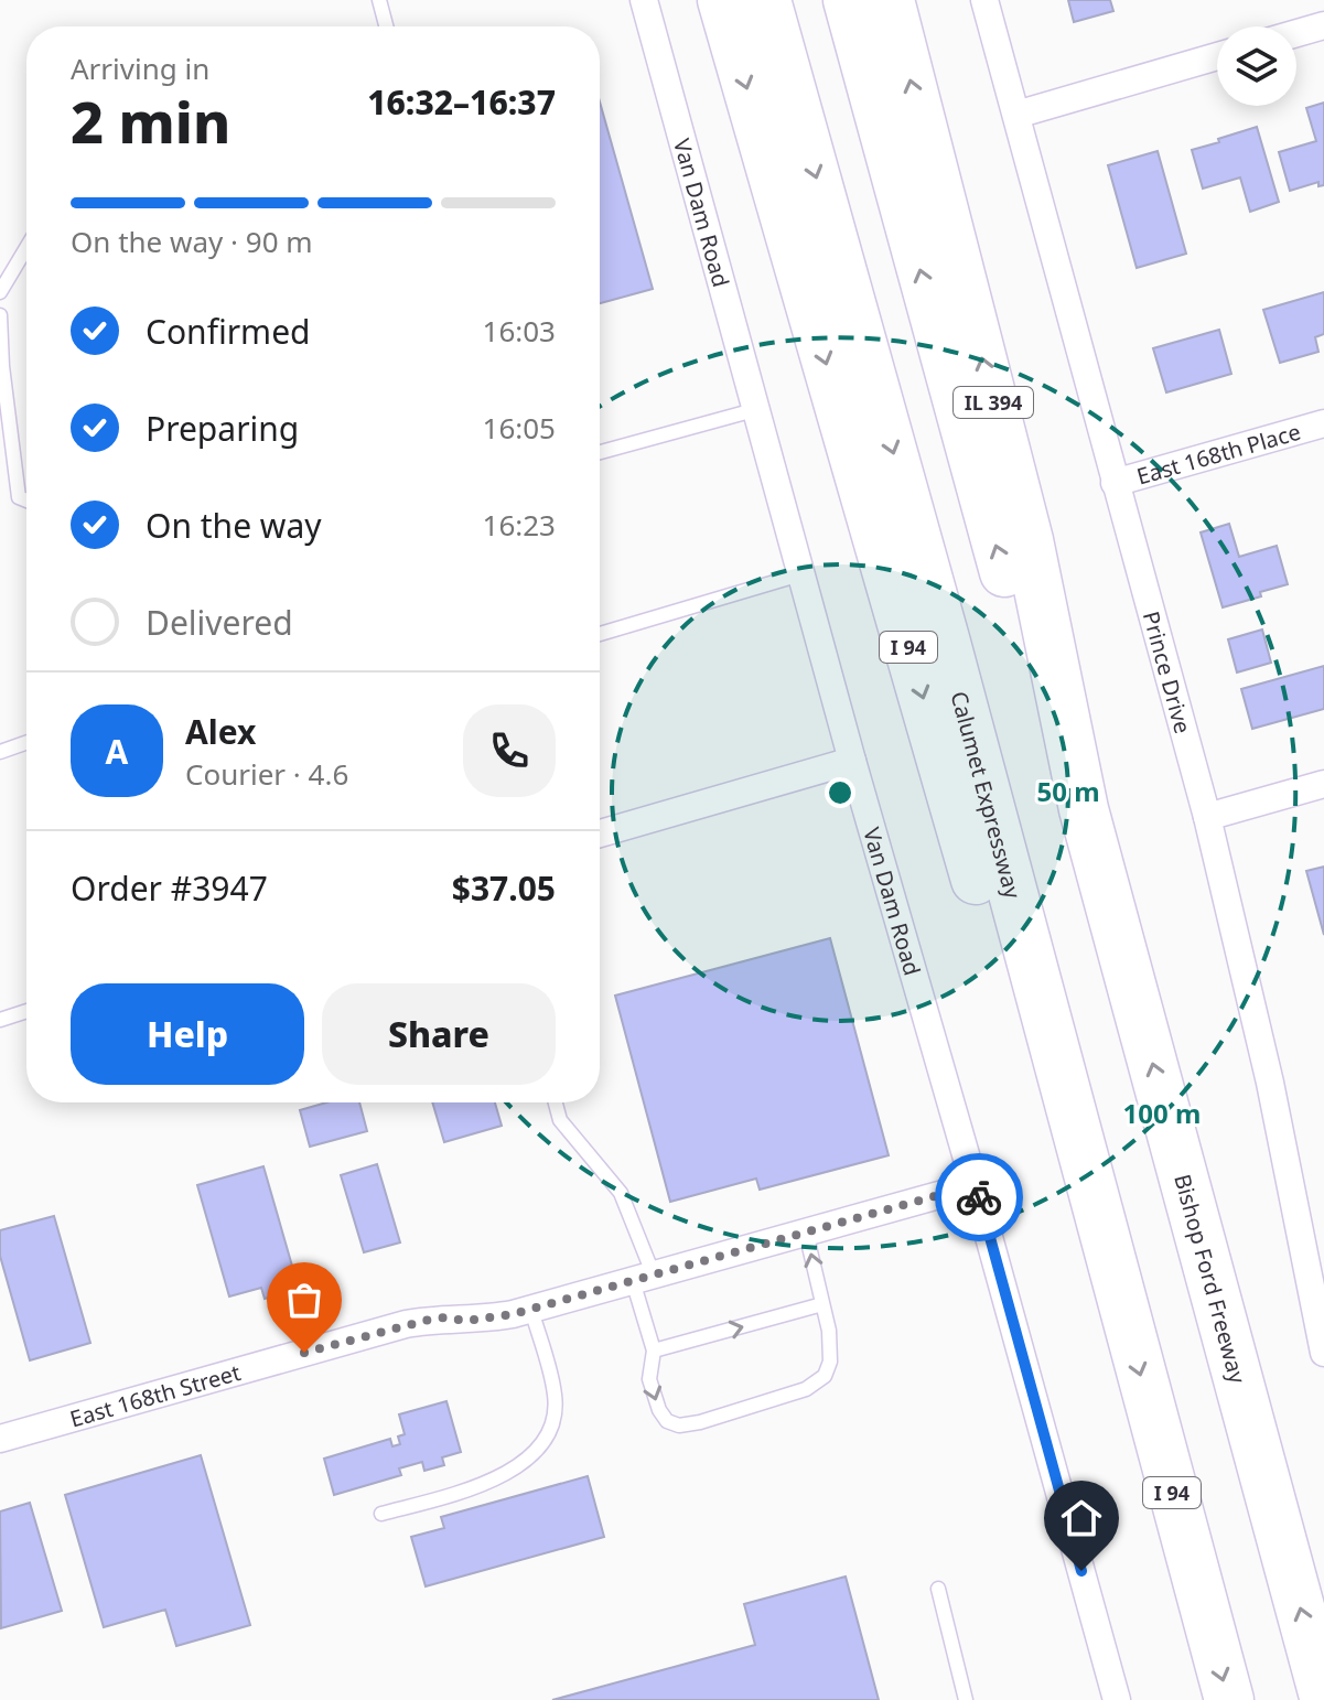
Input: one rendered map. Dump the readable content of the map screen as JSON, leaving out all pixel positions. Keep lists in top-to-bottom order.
{
  "streets": {
    "highway": [
      "IL 394",
      "I 94",
      "Calumet Expressway",
      "Bishop Ford Freeway"
    ],
    "street": [
      "Van Dam Road",
      "East 168th Place",
      "Prince Drive",
      "East 168th Street"
    ]
  },
  "crossings": [
    ["Van Dam Road", "East 168th Street"],
    ["IL 394", "Bishop Ford Freeway"],
    ["East 168th Place", "Prince Drive"],
    ["I 94", "Calumet Expressway"]
  ],
  "page": {
    "heading": ["2 min", "Arriving in", "16:32–16:37"],
    "panel": [
      "Alex",
      "Courier · 4.6",
      "Order #3947",
      "$37.05"
    ],
    "bar": "On the way · 90 m",
    "list": [
      ["Confirmed", "16:03"],
      ["Preparing", "16:05"],
      ["On the way", "16:23"],
      "Delivered"
    ],
    "round": "A",
    "buttons": ["Help", "Share"]
  },
  "rings": ["50 m", "100 m"]
}
